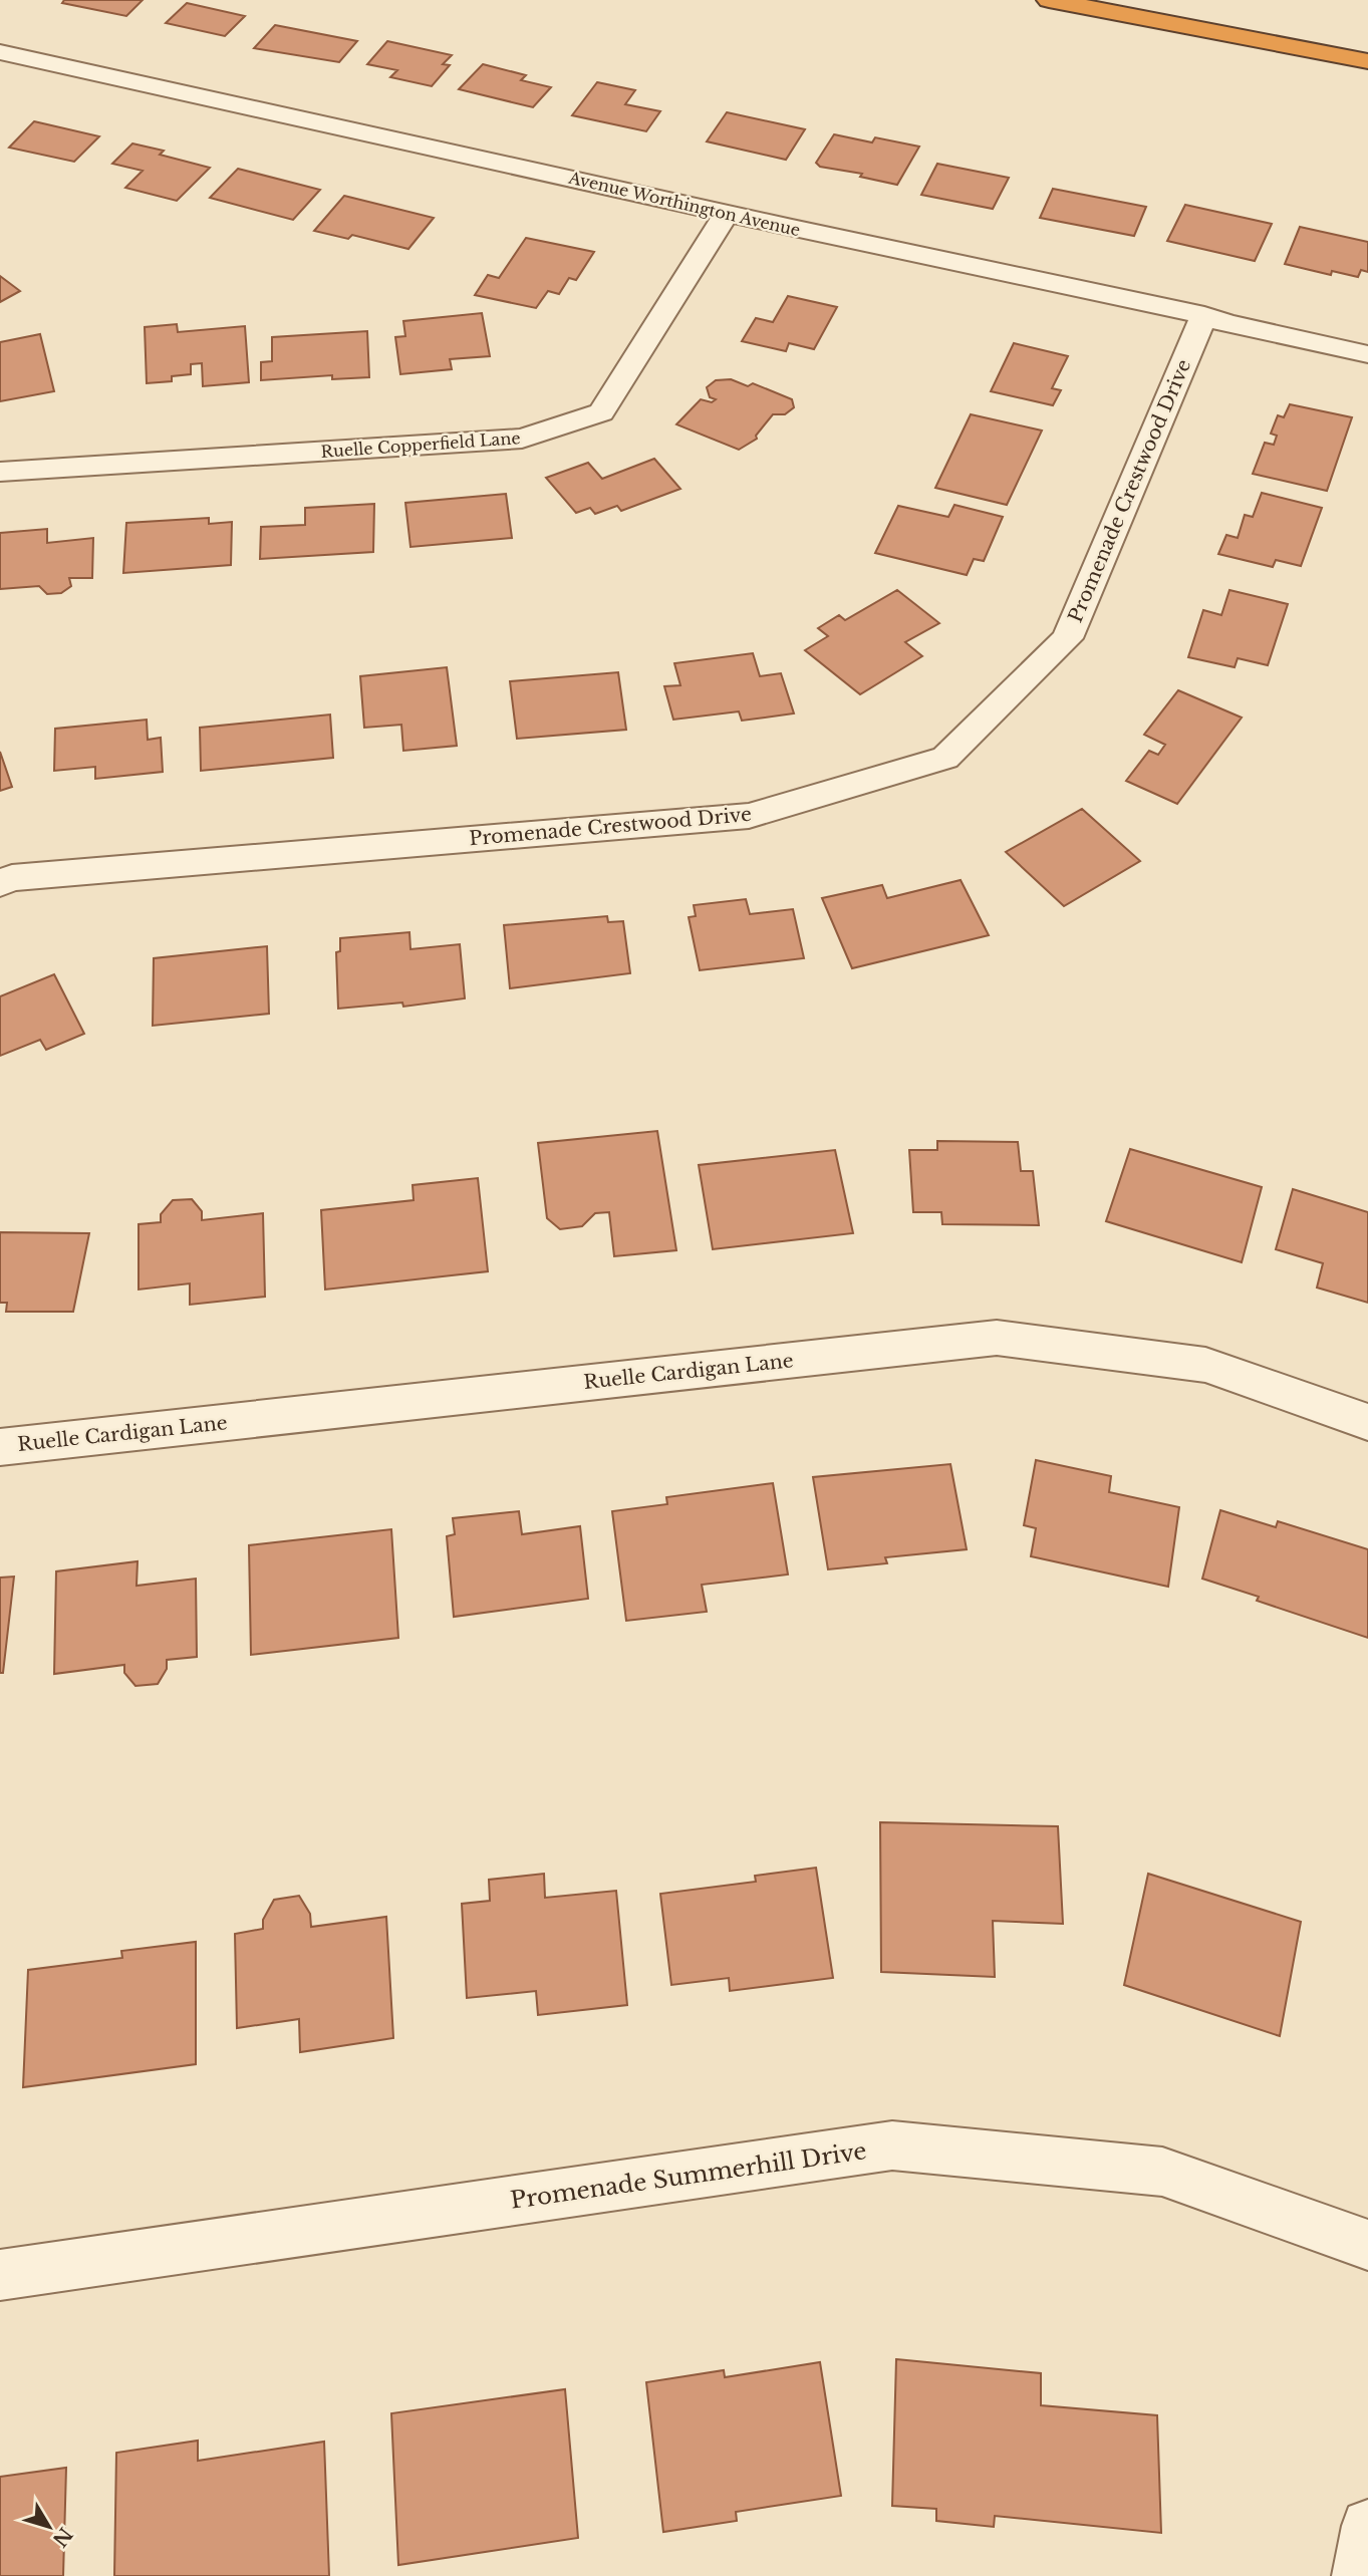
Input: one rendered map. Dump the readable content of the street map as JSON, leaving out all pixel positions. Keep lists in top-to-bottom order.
{
  "streets": {
    "street": [
      "Avenue Worthington Avenue",
      "Ruelle Copperfield Lane",
      "Promenade Crestwood Drive",
      "Ruelle Cardigan Lane",
      "Promenade Summerhill Drive"
    ]
  },
  "crossings": [
    ["Avenue Worthington Avenue", "Ruelle Copperfield Lane"],
    ["Avenue Worthington Avenue", "Promenade Crestwood Drive"]
  ],
  "north": "bottom right"
}
